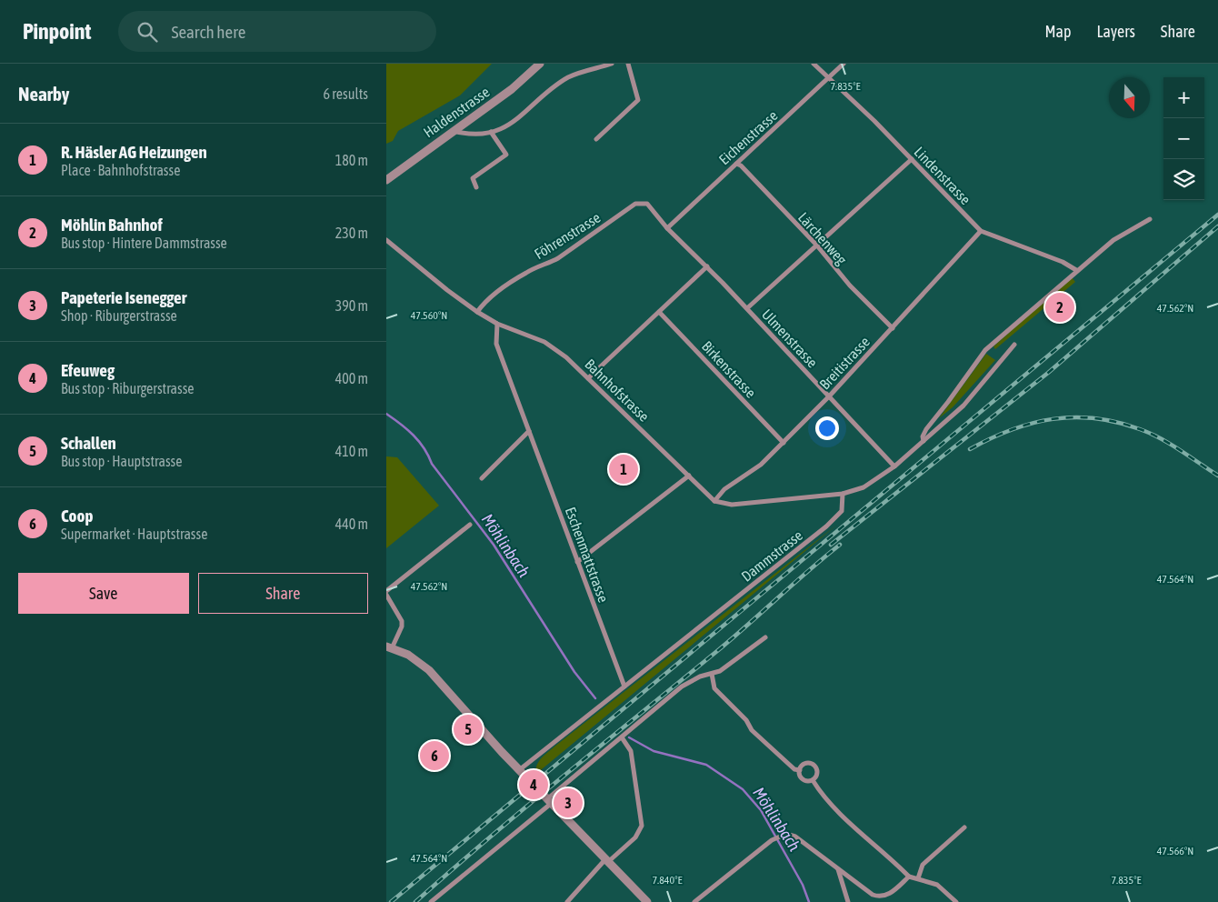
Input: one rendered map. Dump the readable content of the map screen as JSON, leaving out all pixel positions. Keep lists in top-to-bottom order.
{
  "streets": {
    "street": [
      "Haldenstrasse",
      "Eichenstrasse",
      "Lindenstrasse",
      "Föhrenstrasse",
      "Lärchenweg",
      "Ulmenstrasse",
      "Breitistrasse",
      "Birkenstrasse",
      "Bahnhofstrasse",
      "Eschenmattstrasse",
      "Dammstrasse"
    ]
  },
  "crossings": [
    ["Eichenstrasse", "Lindenstrasse"],
    ["Eichenstrasse", "Föhrenstrasse"],
    ["Eichenstrasse", "Lärchenweg"],
    ["Eichenstrasse", "Ulmenstrasse"],
    ["Lindenstrasse", "Breitistrasse"],
    ["Föhrenstrasse", "Ulmenstrasse"],
    ["Föhrenstrasse", "Bahnhofstrasse"],
    ["Lärchenweg", "Breitistrasse"],
    ["Ulmenstrasse", "Breitistrasse"],
    ["Breitistrasse", "Birkenstrasse"],
    ["Breitistrasse", "Bahnhofstrasse"],
    ["Bahnhofstrasse", "Eschenmattstrasse"],
    ["Eschenmattstrasse", "Dammstrasse"]
  ],
  "water": ["Möhlinbach"],
  "north": "bottom",
  "page": {
    "header": "Pinpoint",
    "search": "Search here",
    "nav": ["Map", "Layers", "Share"],
    "heading": ["Nearby", "6 results"],
    "map_buttons": ["+", "−"],
    "list": [
      {
        "mark": "1",
        "name": "R. Häsler AG Heizungen",
        "note": "Place · Bahnhofstrasse",
        "value": "180 m"
      },
      {
        "mark": "2",
        "name": "Möhlin Bahnhof",
        "note": "Bus stop · Hintere Dammstrasse",
        "value": "230 m"
      },
      {
        "mark": "3",
        "name": "Papeterie Isenegger",
        "note": "Shop · Riburgerstrasse",
        "value": "390 m"
      },
      {
        "mark": "4",
        "name": "Efeuweg",
        "note": "Bus stop · Riburgerstrasse",
        "value": "400 m"
      },
      {
        "mark": "5",
        "name": "Schallen",
        "note": "Bus stop · Hauptstrasse",
        "value": "410 m"
      },
      {
        "mark": "6",
        "name": "Coop",
        "note": "Supermarket · Hauptstrasse",
        "value": "440 m"
      }
    ],
    "pins": [
      "2",
      "1",
      "5",
      "6",
      "4",
      "3"
    ],
    "buttons": ["Save", "Share"]
  },
  "coordinates": [
    "7.835°E",
    "47.562°N",
    "47.560°N",
    "47.564°N",
    "47.566°N",
    "7.840°E"
  ]
}
